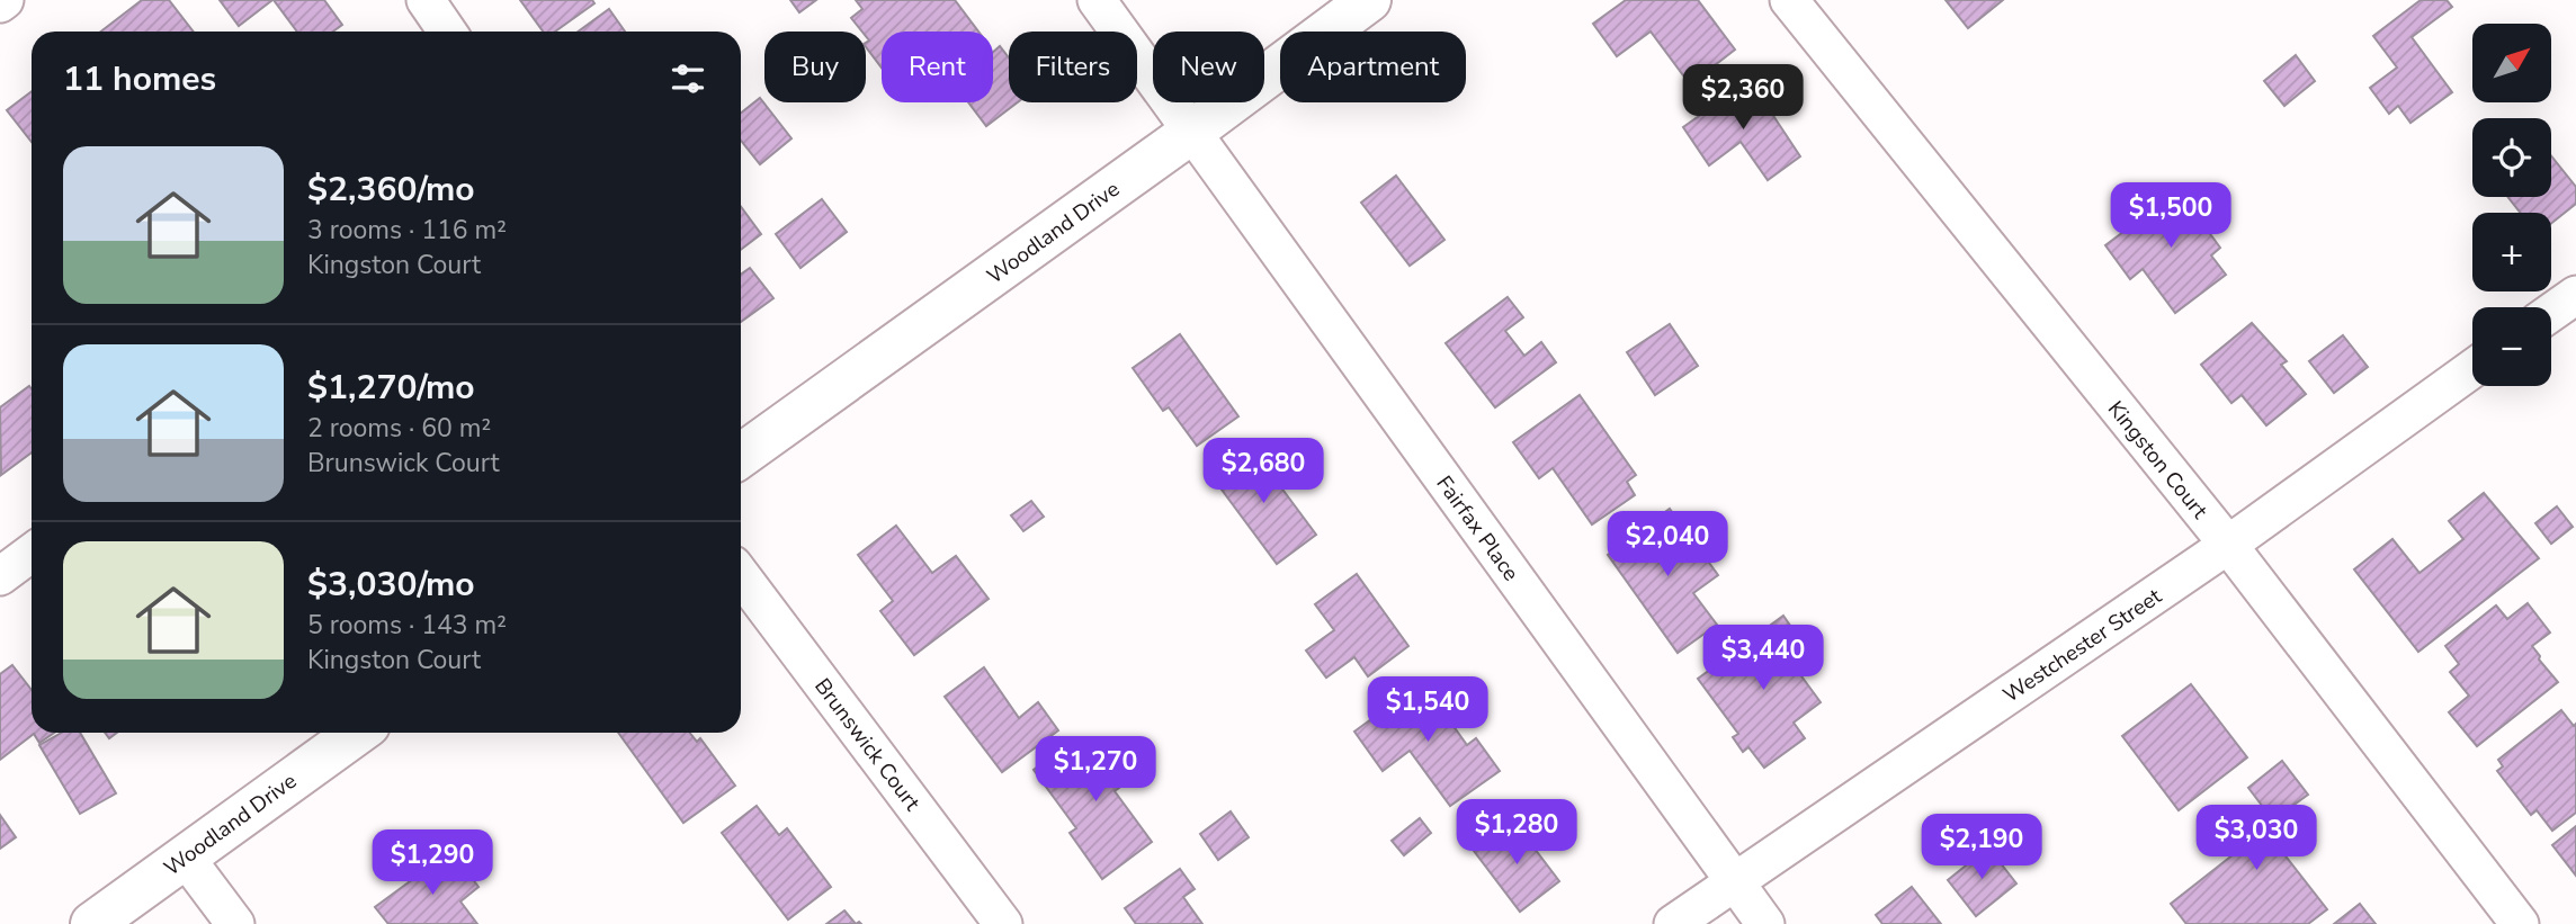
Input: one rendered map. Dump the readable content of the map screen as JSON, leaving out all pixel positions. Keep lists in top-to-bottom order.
{
  "streets": {
    "main road": ["Woodland Drive"],
    "street": [
      "Kingston Court",
      "Fairfax Place",
      "Westchester Street",
      "Brunswick Court"
    ]
  },
  "crossings": [
    ["Woodland Drive", "Fairfax Place"],
    ["Kingston Court", "Westchester Street"],
    ["Fairfax Place", "Westchester Street"]
  ],
  "north": "top right",
  "page": {
    "map_buttons": ["+", "−"],
    "chip": [
      "Buy",
      "Rent",
      "Filters",
      "New",
      "Apartment"
    ],
    "heading": "11 homes",
    "price": [
      "$2,360",
      "$1,500",
      "$2,680",
      "$2,040",
      "$3,440",
      "$1,540",
      "$1,270",
      "$1,280",
      "$3,030",
      "$2,190",
      "$1,290"
    ],
    "list": [
      {
        "name": "$2,360/mo",
        "note": "3 rooms · 116 m² · Kingston Court"
      },
      {
        "name": "$1,270/mo",
        "note": "2 rooms · 60 m² · Brunswick Court"
      },
      {
        "name": "$3,030/mo",
        "note": "5 rooms · 143 m² · Kingston Court"
      }
    ]
  }
}
